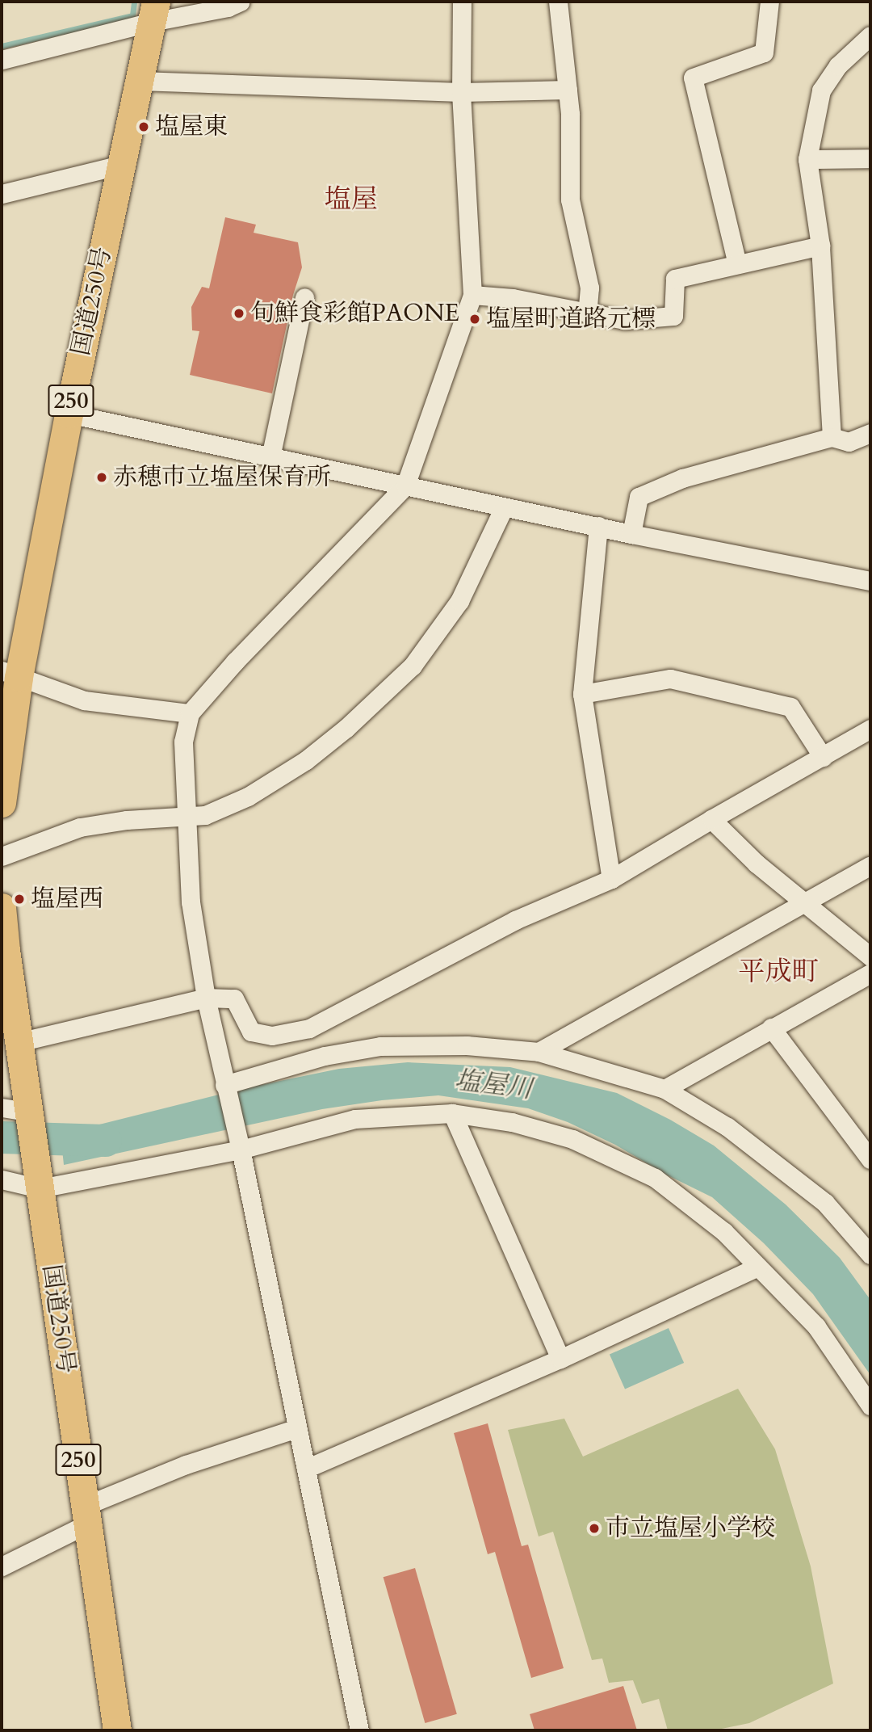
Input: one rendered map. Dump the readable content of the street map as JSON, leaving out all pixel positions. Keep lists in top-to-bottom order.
{
  "streets": {
    "highway": ["国道250号", "250"]
  },
  "districts": ["塩屋", "平成町"],
  "water": ["塩屋川"],
  "places": [
    "塩屋東",
    "旬鮮食彩館PAONE",
    "塩屋町道路元標",
    "赤穂市立塩屋保育所",
    "塩屋西",
    "市立塩屋小学校"
  ]
}
